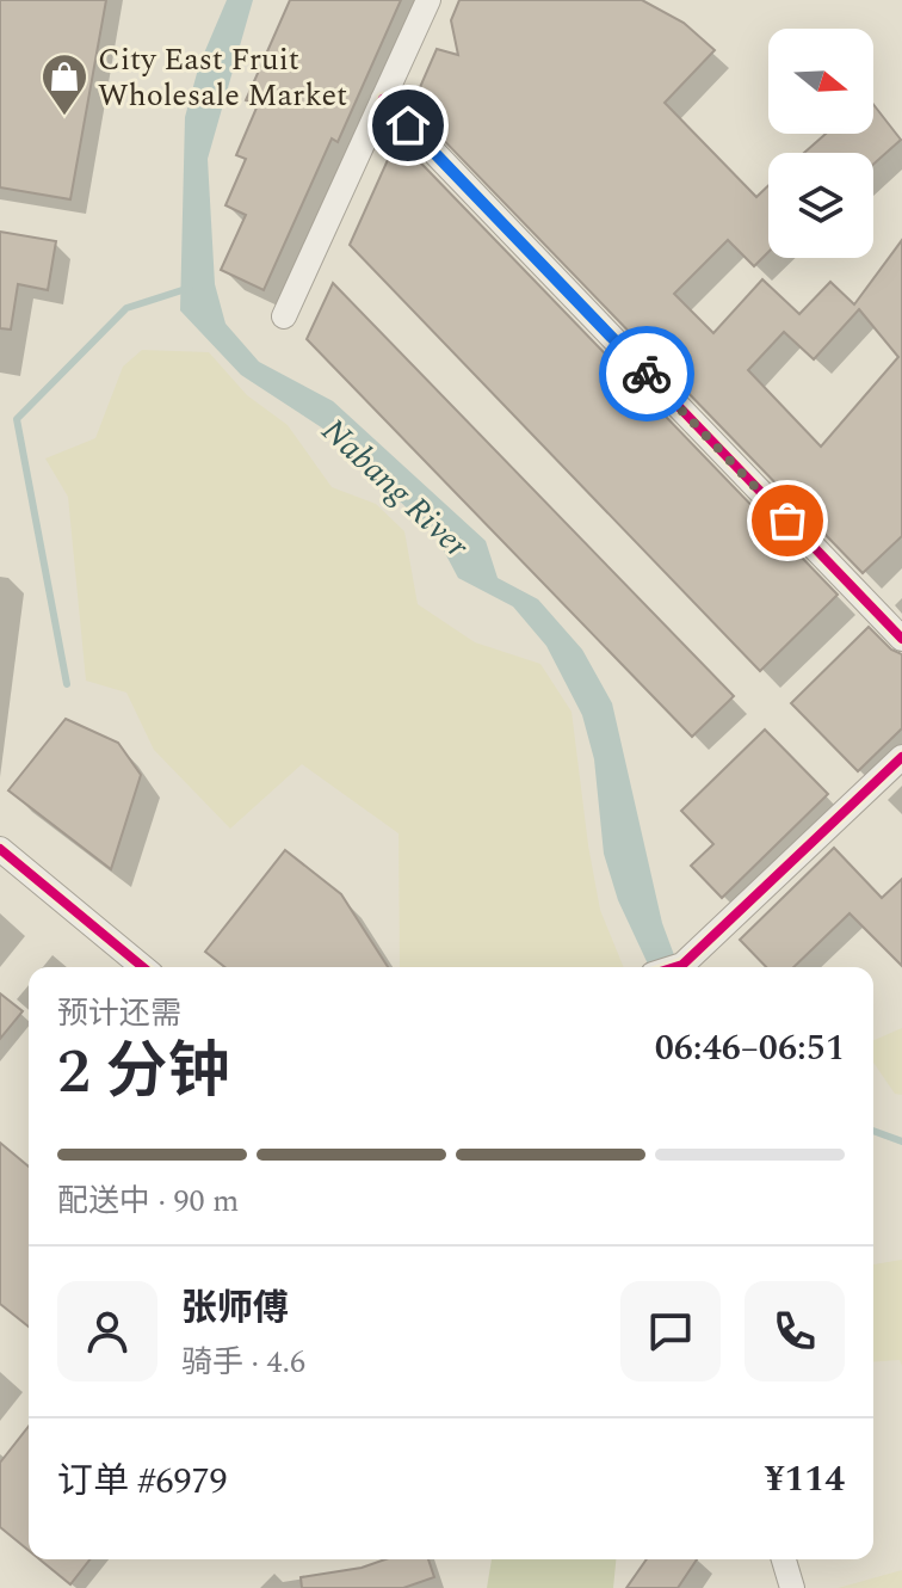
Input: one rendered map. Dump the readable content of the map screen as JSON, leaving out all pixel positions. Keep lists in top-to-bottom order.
{
  "water": ["Nabang River"],
  "places": {
    "shop": ["City East Fruit Wholesale Market"]
  },
  "north": "right",
  "page": {
    "heading": ["2 分钟", "预计还需", "06:46–06:51"],
    "panel": [
      "张师傅",
      "骑手 · 4.6",
      "订单 #6979",
      "¥114"
    ],
    "bar": "配送中 · 90 m"
  }
}
